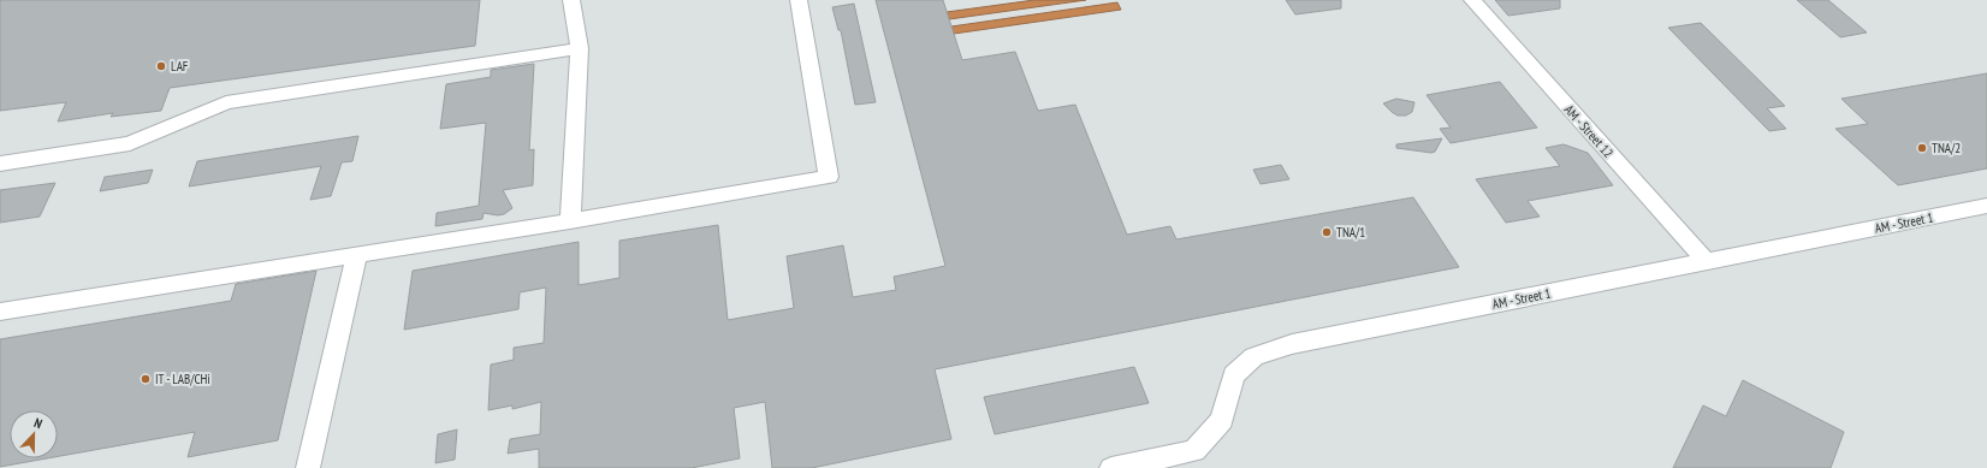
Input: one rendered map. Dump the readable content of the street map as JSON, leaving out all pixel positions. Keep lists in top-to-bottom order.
{
  "streets": {
    "lane": ["AM - Street 12", "AM - Street 1"]
  },
  "crossings": [
    ["AM - Street 12", "AM - Street 1"]
  ],
  "places": [
    "LAF",
    "TNA/2",
    "TNA/1",
    "IT - LAB/CHi"
  ],
  "north": "top"
}
